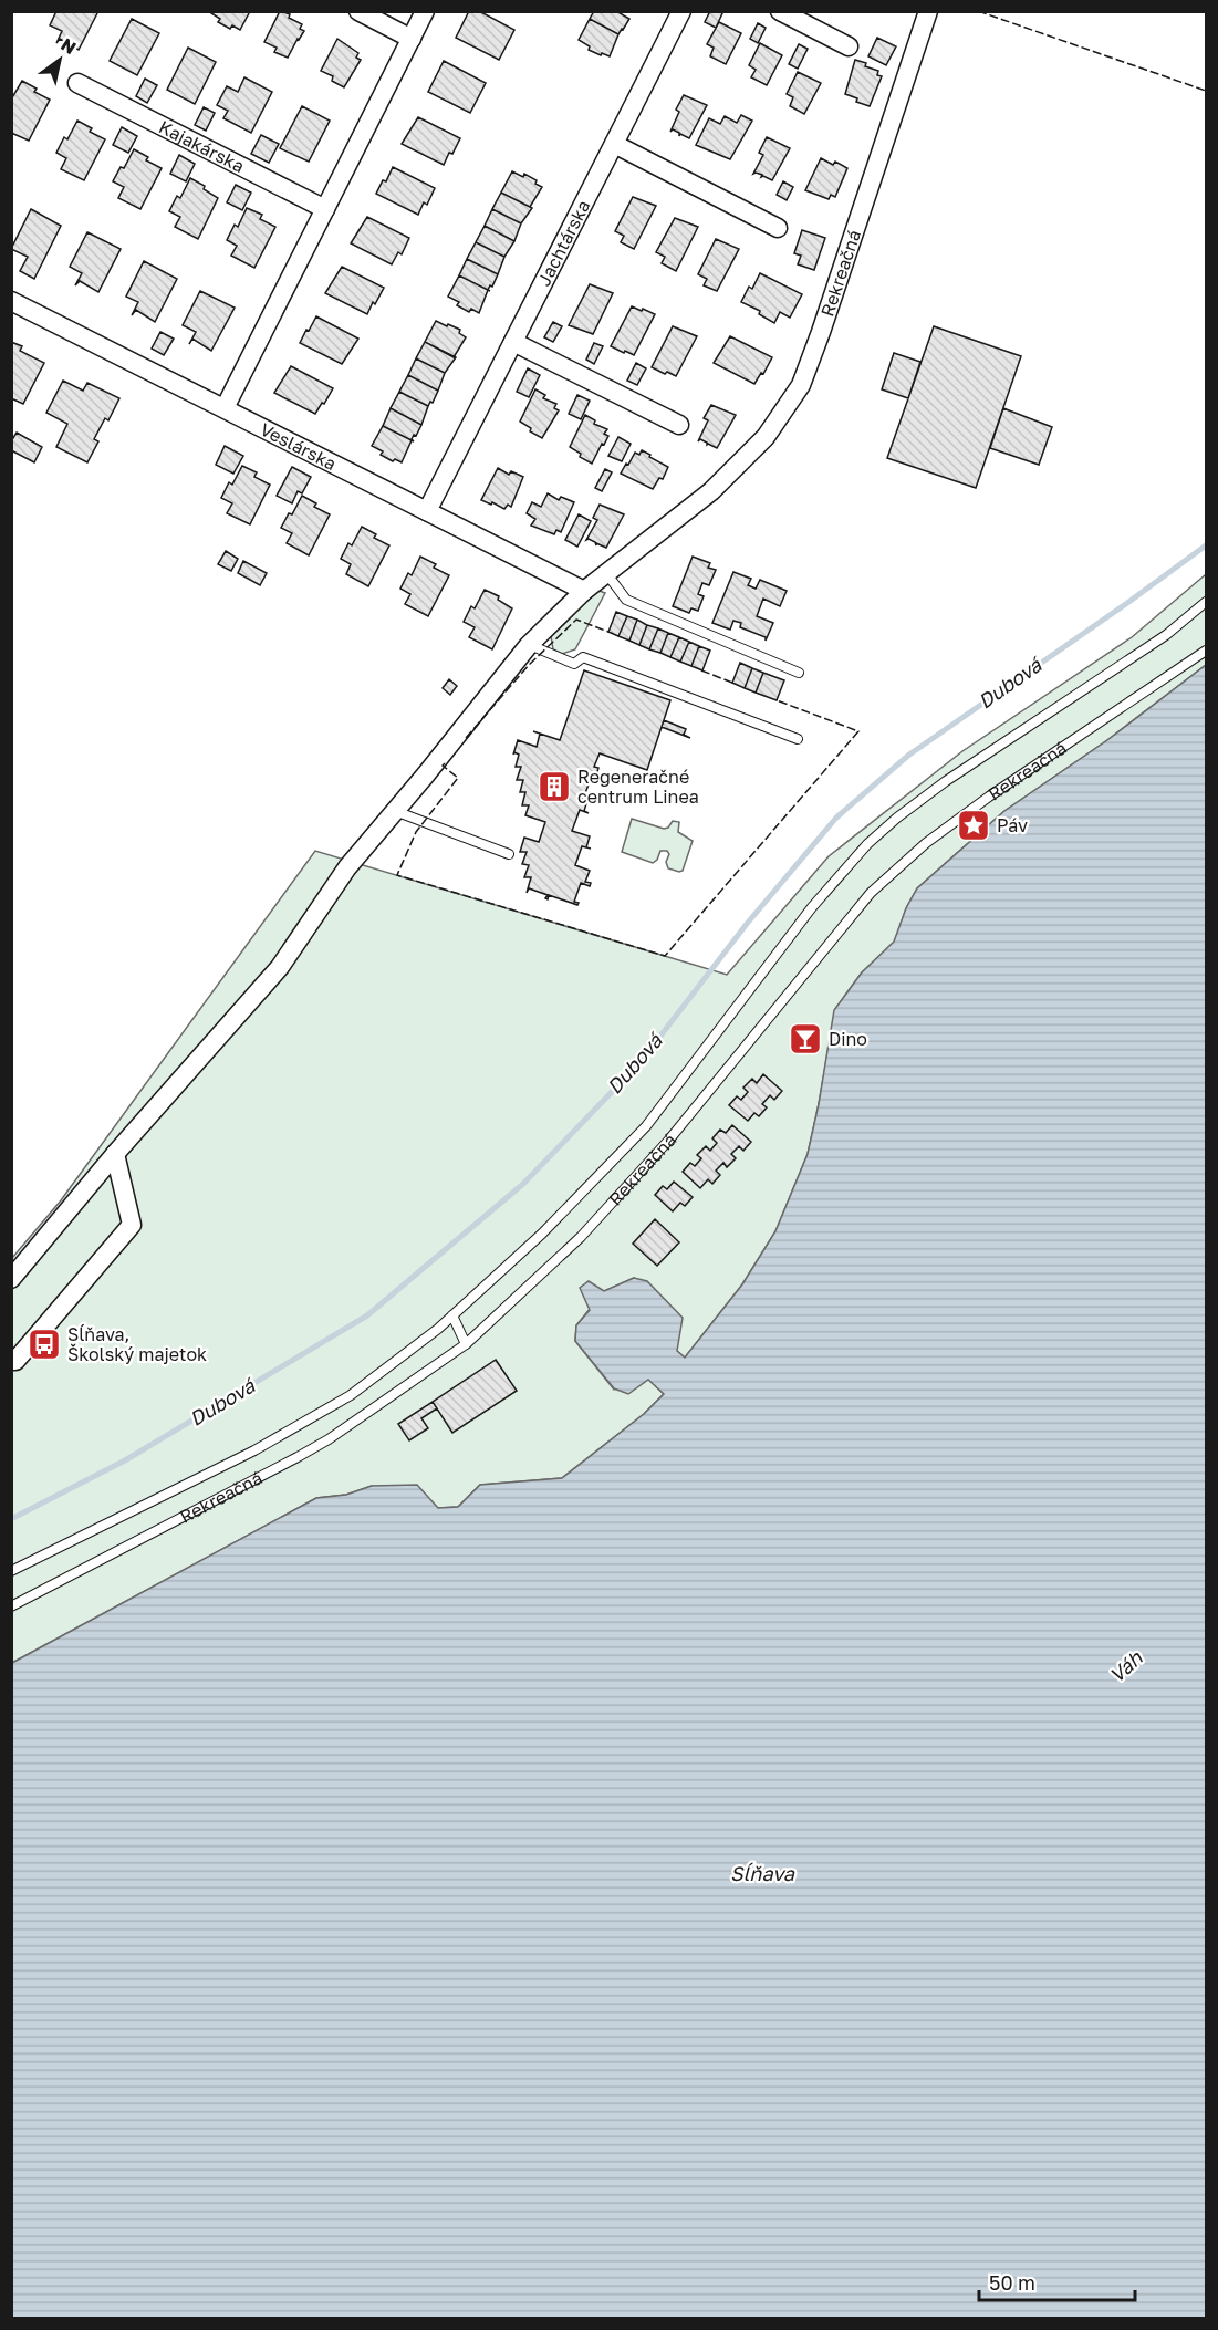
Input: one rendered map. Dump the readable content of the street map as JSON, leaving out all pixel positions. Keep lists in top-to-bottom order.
{
  "streets": {
    "street": [
      "Kajakárska",
      "Jachtárska",
      "Rekreačná",
      "Veslárska"
    ]
  },
  "crossings": [
    ["Jachtárska", "Veslárska"],
    ["Rekreačná", "Veslárska"]
  ],
  "water": ["Dubová", "Váh", "Sĺňava"],
  "places": {
    "building": ["Regeneračné centrum Linea"],
    "place": ["Páv"],
    "bar": ["Dino"],
    "bus stop": ["Sĺňava, Školský majetok"]
  },
  "scale_bar": "50 m",
  "north": "top right"
}
